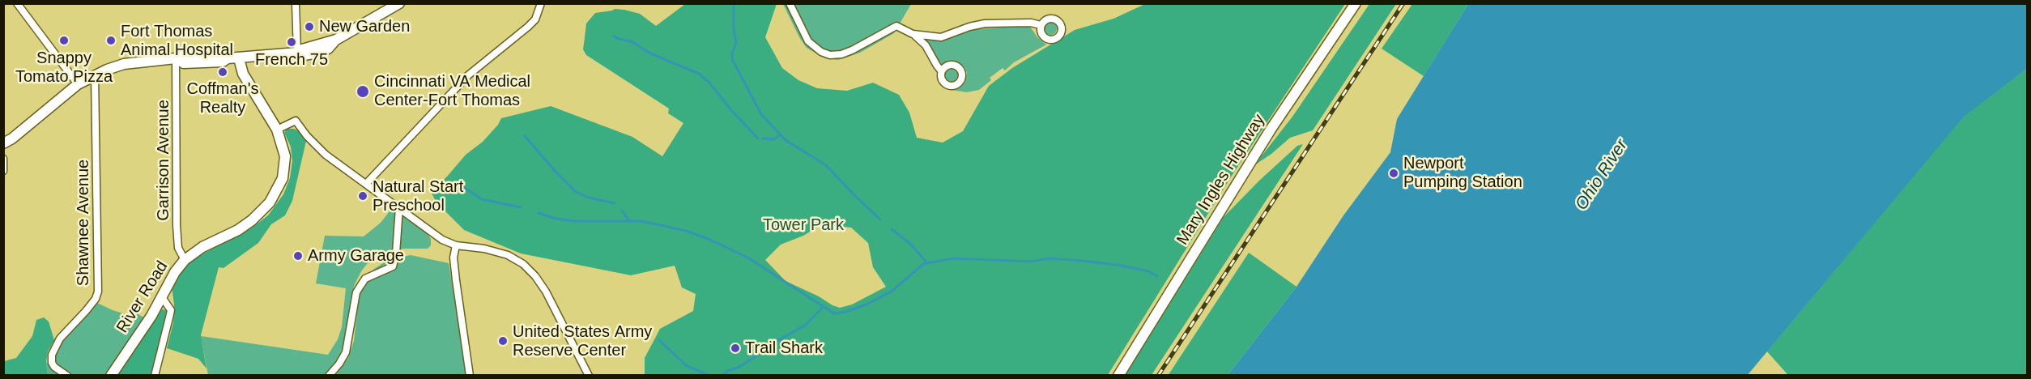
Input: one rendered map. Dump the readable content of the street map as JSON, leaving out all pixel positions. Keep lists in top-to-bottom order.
{
  "streets": {
    "street": [
      "Garrison Avenue",
      "Mary Ingles Highway",
      "Shawnee Avenue",
      "River Road"
    ]
  },
  "crossings": [
    ["Garrison Avenue", "River Road"]
  ],
  "water": ["Ohio River"],
  "parks": ["Tower Park"],
  "places": [
    "New Garden",
    "Snappy Tomato Pizza",
    "Fort Thomas Animal Hospital",
    "French 75",
    "Coffman's Realty",
    "Cincinnati VA Medical Center-Fort Thomas",
    "Newport Pumping Station",
    "Natural Start Preschool",
    "Army Garage",
    "United States Army Reserve Center",
    "Trail Shark"
  ]
}
